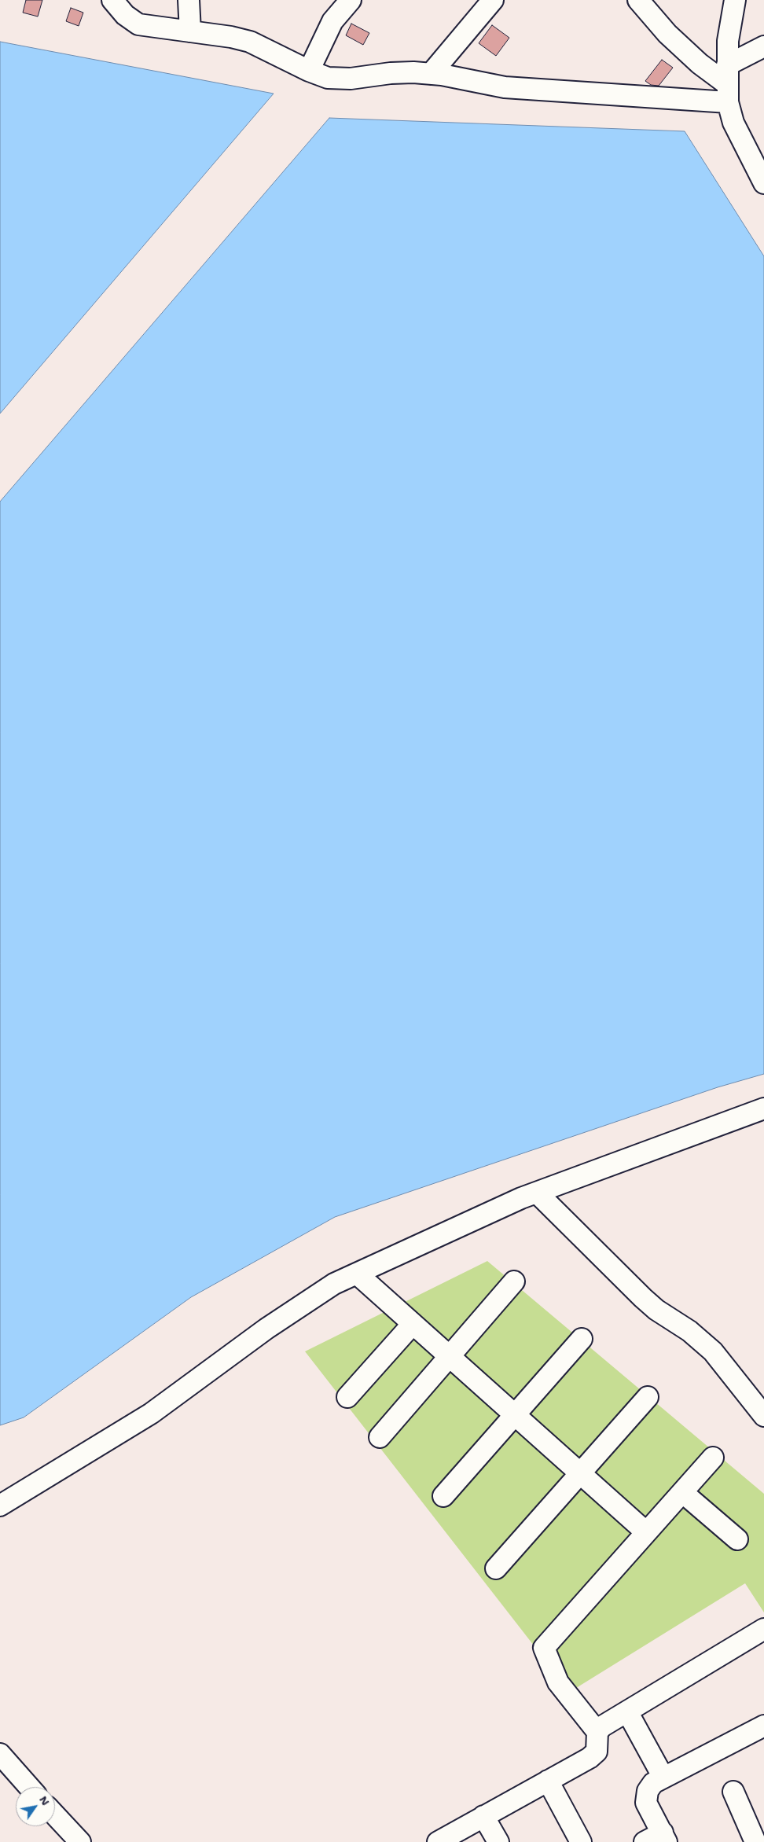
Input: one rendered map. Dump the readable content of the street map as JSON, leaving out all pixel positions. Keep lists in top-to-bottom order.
{
  "north": "top right"
}
